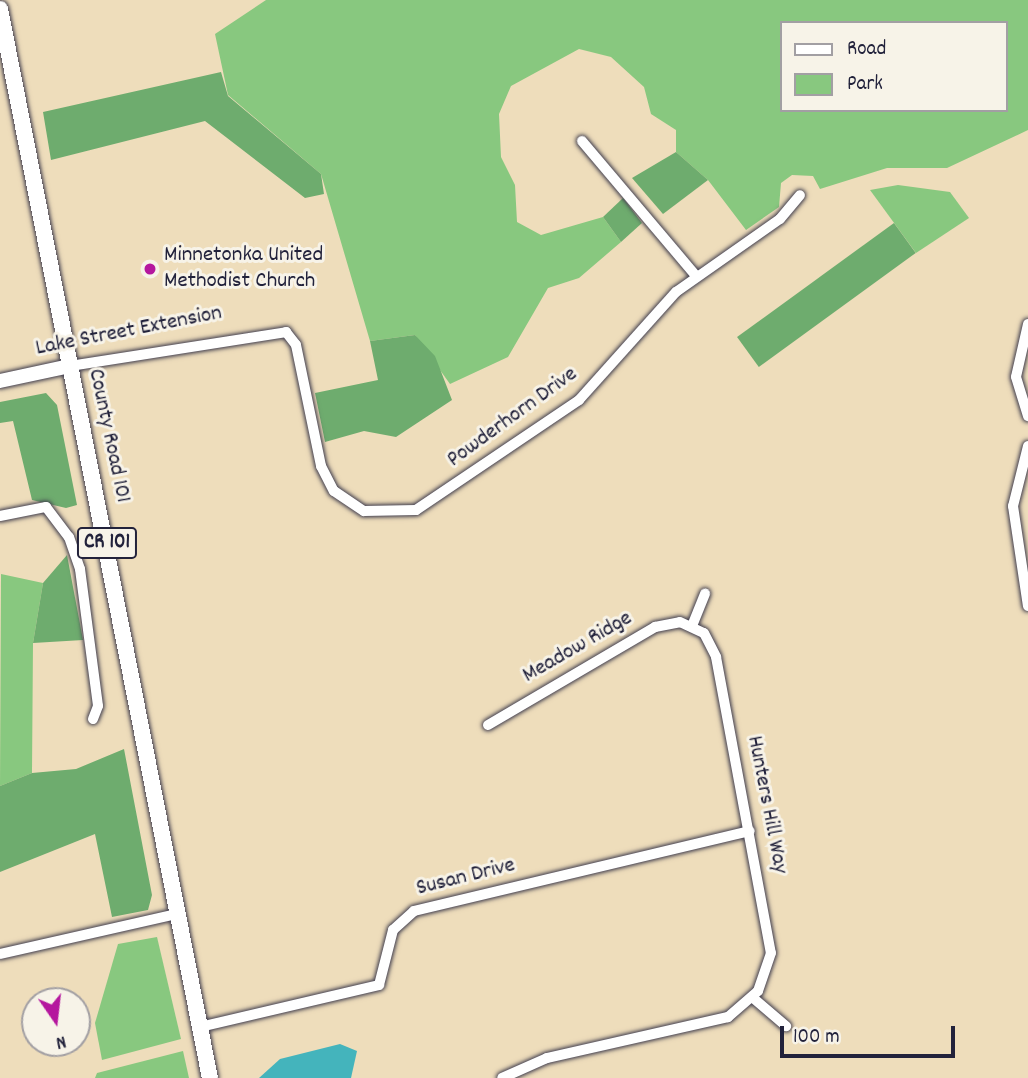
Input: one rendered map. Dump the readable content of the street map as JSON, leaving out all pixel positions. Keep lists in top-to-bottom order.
{
  "streets": {
    "main road": ["County Road 101", "CR 101"],
    "street": [
      "Lake Street Extension",
      "Powderhorn Drive",
      "Meadow Ridge",
      "Hunters Hill Way",
      "Susan Drive"
    ]
  },
  "crossings": [
    ["Lake Street Extension", "Powderhorn Drive"],
    ["Lake Street Extension", "County Road 101"],
    ["County Road 101", "Susan Drive"],
    ["Meadow Ridge", "Hunters Hill Way"],
    ["Hunters Hill Way", "Susan Drive"]
  ],
  "places": ["Minnetonka United Methodist Church"],
  "legend": ["Road", "Park"],
  "scale_bar": "100 m",
  "north": "bottom"
}
